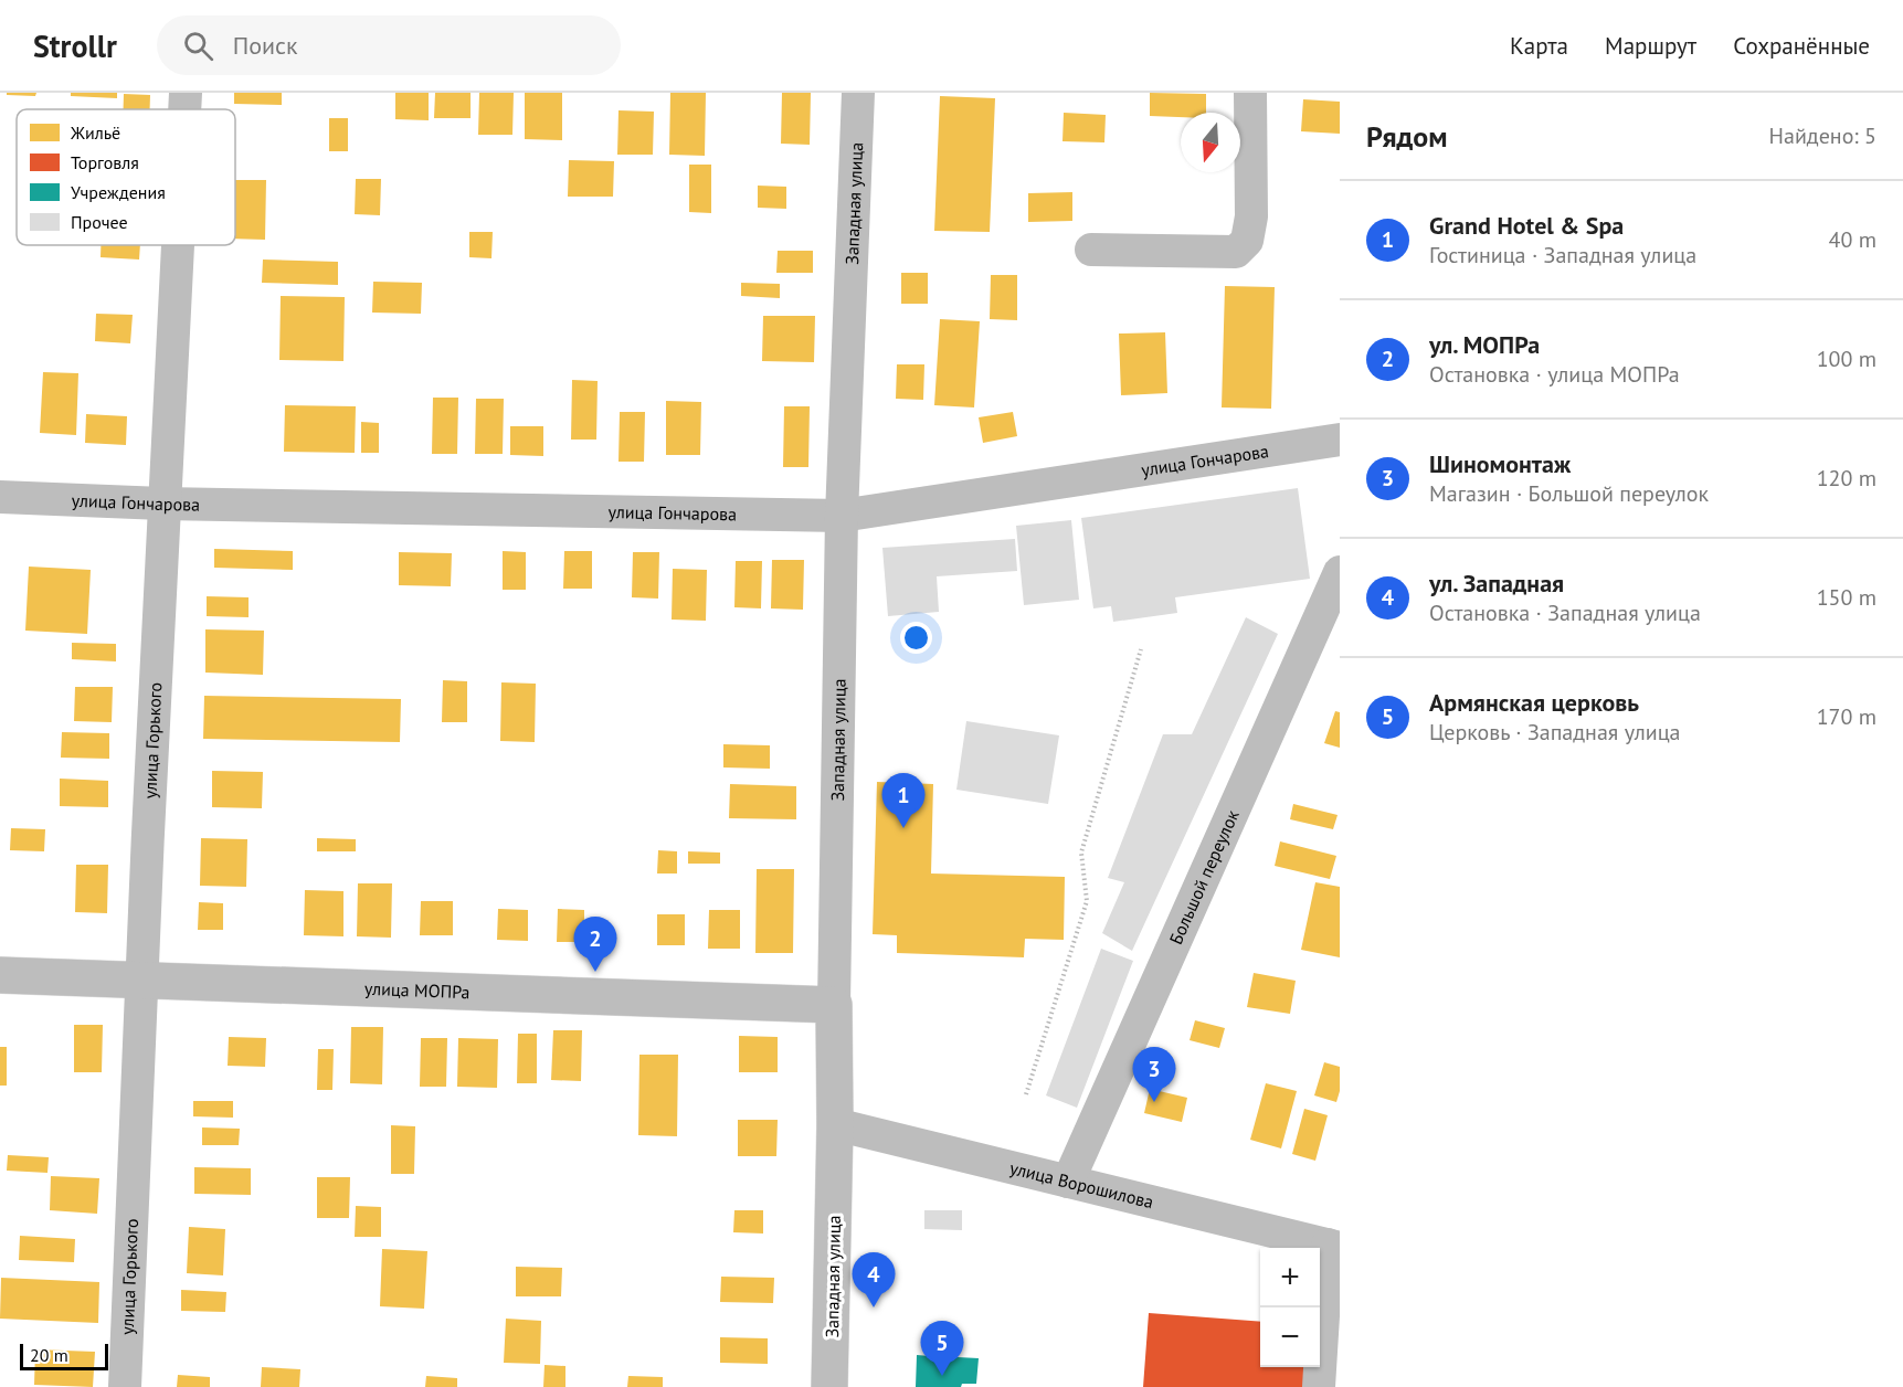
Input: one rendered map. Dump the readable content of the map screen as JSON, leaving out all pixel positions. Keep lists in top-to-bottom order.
{
  "streets": {
    "main road": ["Западная улица", "улица МОПРа"],
    "street": [
      "улица Гончарова",
      "улица Горького",
      "Большой переулок",
      "улица Ворошилова"
    ]
  },
  "crossings": [
    ["Западная улица", "улица Гончарова"],
    ["Западная улица", "улица МОПРа"],
    ["Западная улица", "улица Ворошилова"],
    ["улица Гончарова", "улица Горького"],
    ["улица Горького", "улица МОПРа"],
    ["Большой переулок", "улица Ворошилова"]
  ],
  "legend": [
    "Жильё",
    "Торговля",
    "Учреждения",
    "Прочее"
  ],
  "scale_bar": "20 m",
  "north": "bottom",
  "page": {
    "header": "Strollr",
    "search": "Поиск",
    "nav": ["Карта", "Маршрут", "Сохранённые"],
    "heading": ["Рядом", "Найдено: 5"],
    "list": [
      {
        "mark": "1",
        "name": "Grand Hotel & Spa",
        "note": "Гостиница · Западная улица",
        "value": "40 m"
      },
      {
        "mark": "2",
        "name": "ул. МОПРа",
        "note": "Остановка · улица МОПРа",
        "value": "100 m"
      },
      {
        "mark": "3",
        "name": "Шиномонтаж",
        "note": "Магазин · Большой переулок",
        "value": "120 m"
      },
      {
        "mark": "4",
        "name": "ул. Западная",
        "note": "Остановка · Западная улица",
        "value": "150 m"
      },
      {
        "mark": "5",
        "name": "Армянская церковь",
        "note": "Церковь · Западная улица",
        "value": "170 m"
      }
    ],
    "pins": [
      "1",
      "2",
      "3",
      "4",
      "5"
    ],
    "map_buttons": ["+", "−"],
    "scale": "20 m"
  }
}
